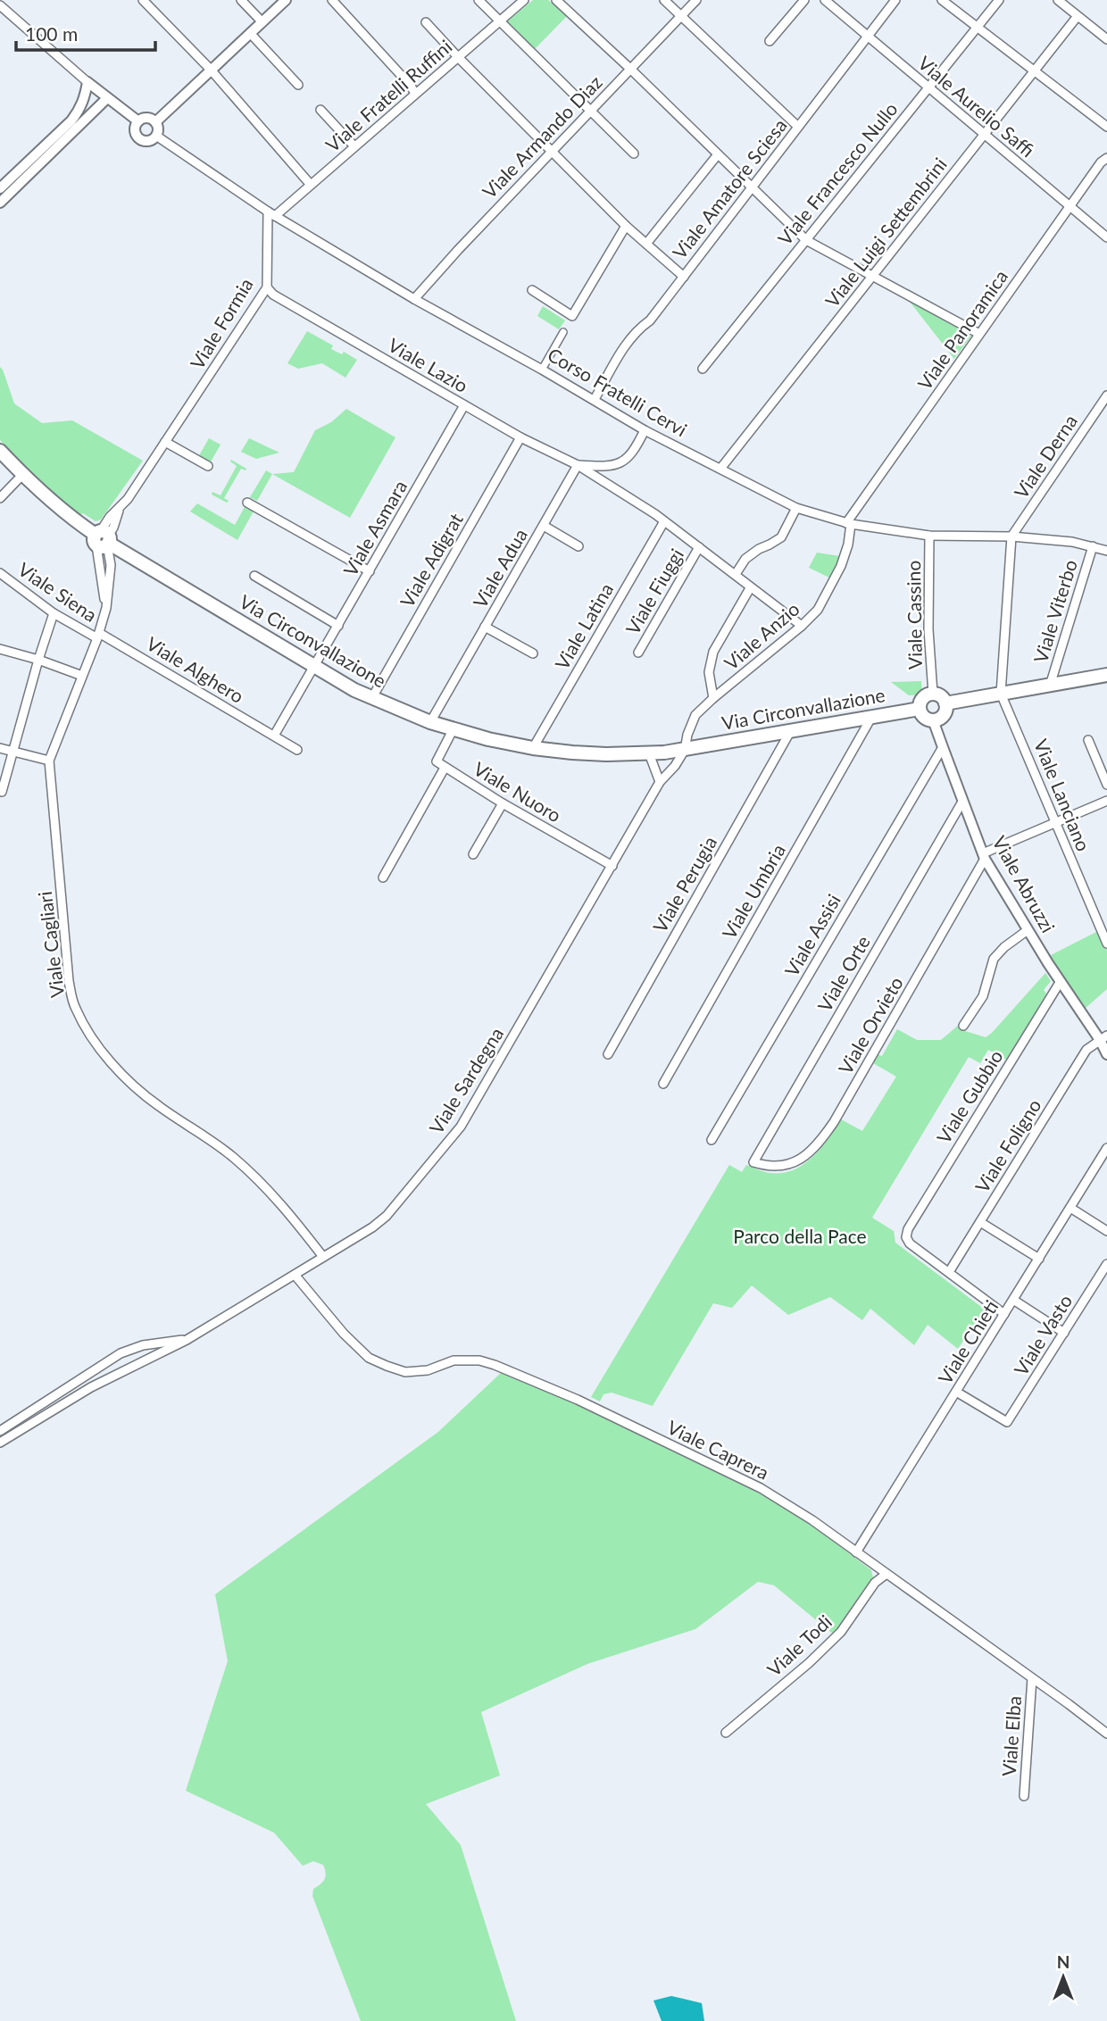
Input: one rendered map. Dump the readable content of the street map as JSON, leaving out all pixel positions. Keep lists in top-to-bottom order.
{
  "streets": {
    "main road": ["Via Circonvallazione"],
    "street": [
      "Viale Fratelli Ruffini",
      "Viale Aurelio Saffi",
      "Viale Armando Diaz",
      "Viale Francesco Nullo",
      "Viale Amatore Sciesa",
      "Viale Luigi Settembrini",
      "Viale Formia",
      "Viale Panoramica",
      "Viale Lazio",
      "Corso Fratelli Cervi",
      "Viale Derna",
      "Viale Asmara",
      "Viale Adigrat",
      "Viale Adua",
      "Viale Fiuggi",
      "Viale Siena",
      "Viale Viterbo",
      "Viale Cassino",
      "Viale Latina",
      "Viale Anzio",
      "Viale Alghero",
      "Viale Nuoro",
      "Viale Lanciano",
      "Viale Perugia",
      "Viale Abruzzi",
      "Viale Umbria",
      "Viale Assisi",
      "Viale Cagliari",
      "Viale Orte",
      "Viale Orvieto",
      "Viale Sardegna",
      "Viale Gubbio",
      "Viale Foligno",
      "Viale Vasto",
      "Viale Chieti",
      "Viale Caprera",
      "Viale Todi",
      "Viale Elba"
    ]
  },
  "crossings": [
    ["Viale Fratelli Ruffini", "Viale Formia"],
    ["Viale Fratelli Ruffini", "Corso Fratelli Cervi"],
    ["Viale Aurelio Saffi", "Viale Francesco Nullo"],
    ["Viale Aurelio Saffi", "Viale Amatore Sciesa"],
    ["Viale Aurelio Saffi", "Viale Luigi Settembrini"],
    ["Viale Aurelio Saffi", "Viale Panoramica"],
    ["Viale Armando Diaz", "Corso Fratelli Cervi"],
    ["Viale Amatore Sciesa", "Corso Fratelli Cervi"],
    ["Viale Luigi Settembrini", "Corso Fratelli Cervi"],
    ["Viale Formia", "Viale Lazio"],
    ["Viale Formia", "Corso Fratelli Cervi"],
    ["Viale Formia", "Via Circonvallazione"],
    ["Viale Formia", "Viale Cagliari"],
    ["Viale Panoramica", "Corso Fratelli Cervi"],
    ["Viale Panoramica", "Viale Anzio"],
    ["Viale Lazio", "Corso Fratelli Cervi"],
    ["Viale Lazio", "Viale Asmara"],
    ["Viale Lazio", "Viale Adigrat"],
    ["Viale Lazio", "Viale Adua"],
    ["Viale Lazio", "Viale Fiuggi"],
    ["Viale Lazio", "Viale Latina"],
    ["Viale Lazio", "Viale Anzio"],
    ["Corso Fratelli Cervi", "Viale Derna"],
    ["Corso Fratelli Cervi", "Viale Viterbo"],
    ["Corso Fratelli Cervi", "Viale Cassino"],
    ["Corso Fratelli Cervi", "Viale Anzio"],
    ["Viale Asmara", "Via Circonvallazione"],
    ["Viale Adigrat", "Via Circonvallazione"],
    ["Viale Adua", "Via Circonvallazione"],
    ["Viale Siena", "Viale Alghero"],
    ["Viale Siena", "Viale Cagliari"],
    ["Viale Cassino", "Via Circonvallazione"],
    ["Viale Cassino", "Viale Abruzzi"],
    ["Viale Latina", "Via Circonvallazione"],
    ["Viale Anzio", "Via Circonvallazione"],
    ["Viale Anzio", "Viale Sardegna"],
    ["Via Circonvallazione", "Viale Nuoro"],
    ["Via Circonvallazione", "Viale Perugia"],
    ["Via Circonvallazione", "Viale Abruzzi"],
    ["Via Circonvallazione", "Viale Umbria"],
    ["Via Circonvallazione", "Viale Cagliari"],
    ["Via Circonvallazione", "Viale Sardegna"],
    ["Viale Alghero", "Viale Cagliari"],
    ["Viale Nuoro", "Viale Sardegna"],
    ["Viale Abruzzi", "Viale Assisi"],
    ["Viale Abruzzi", "Viale Orte"],
    ["Viale Abruzzi", "Viale Orvieto"],
    ["Viale Abruzzi", "Viale Gubbio"],
    ["Viale Abruzzi", "Viale Foligno"],
    ["Viale Cagliari", "Viale Sardegna"],
    ["Viale Orte", "Viale Orvieto"],
    ["Viale Sardegna", "Viale Caprera"],
    ["Viale Gubbio", "Viale Foligno"],
    ["Viale Vasto", "Viale Chieti"],
    ["Viale Chieti", "Viale Caprera"],
    ["Viale Caprera", "Viale Todi"],
    ["Viale Caprera", "Viale Elba"]
  ],
  "parks": ["Parco della Pace"],
  "scale_bar": "100 m",
  "north": "top"
}
